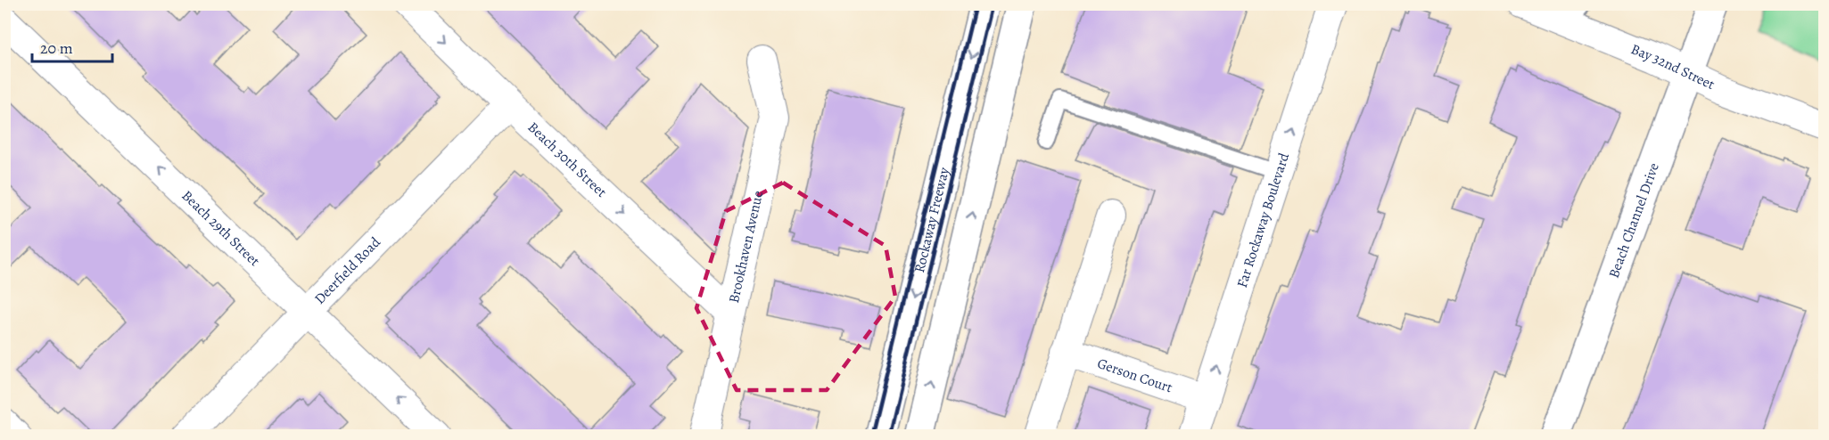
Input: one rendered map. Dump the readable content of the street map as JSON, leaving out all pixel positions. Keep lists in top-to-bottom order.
{
  "streets": {
    "street": [
      "Bay 32nd Street",
      "Beach 30th Street",
      "Rockaway Freeway",
      "Far Rockaway Boulevard",
      "Beach Channel Drive",
      "Beach 29th Street",
      "Brookhaven Avenue",
      "Deerfield Road",
      "Gerson Court"
    ]
  },
  "crossings": [
    ["Bay 32nd Street", "Beach Channel Drive"],
    ["Beach 30th Street", "Brookhaven Avenue"],
    ["Beach 30th Street", "Deerfield Road"],
    ["Far Rockaway Boulevard", "Gerson Court"],
    ["Beach 29th Street", "Deerfield Road"]
  ],
  "one_way": ["Beach 30th Street", "Beach 29th Street"],
  "scale_bar": "20 m"
}
